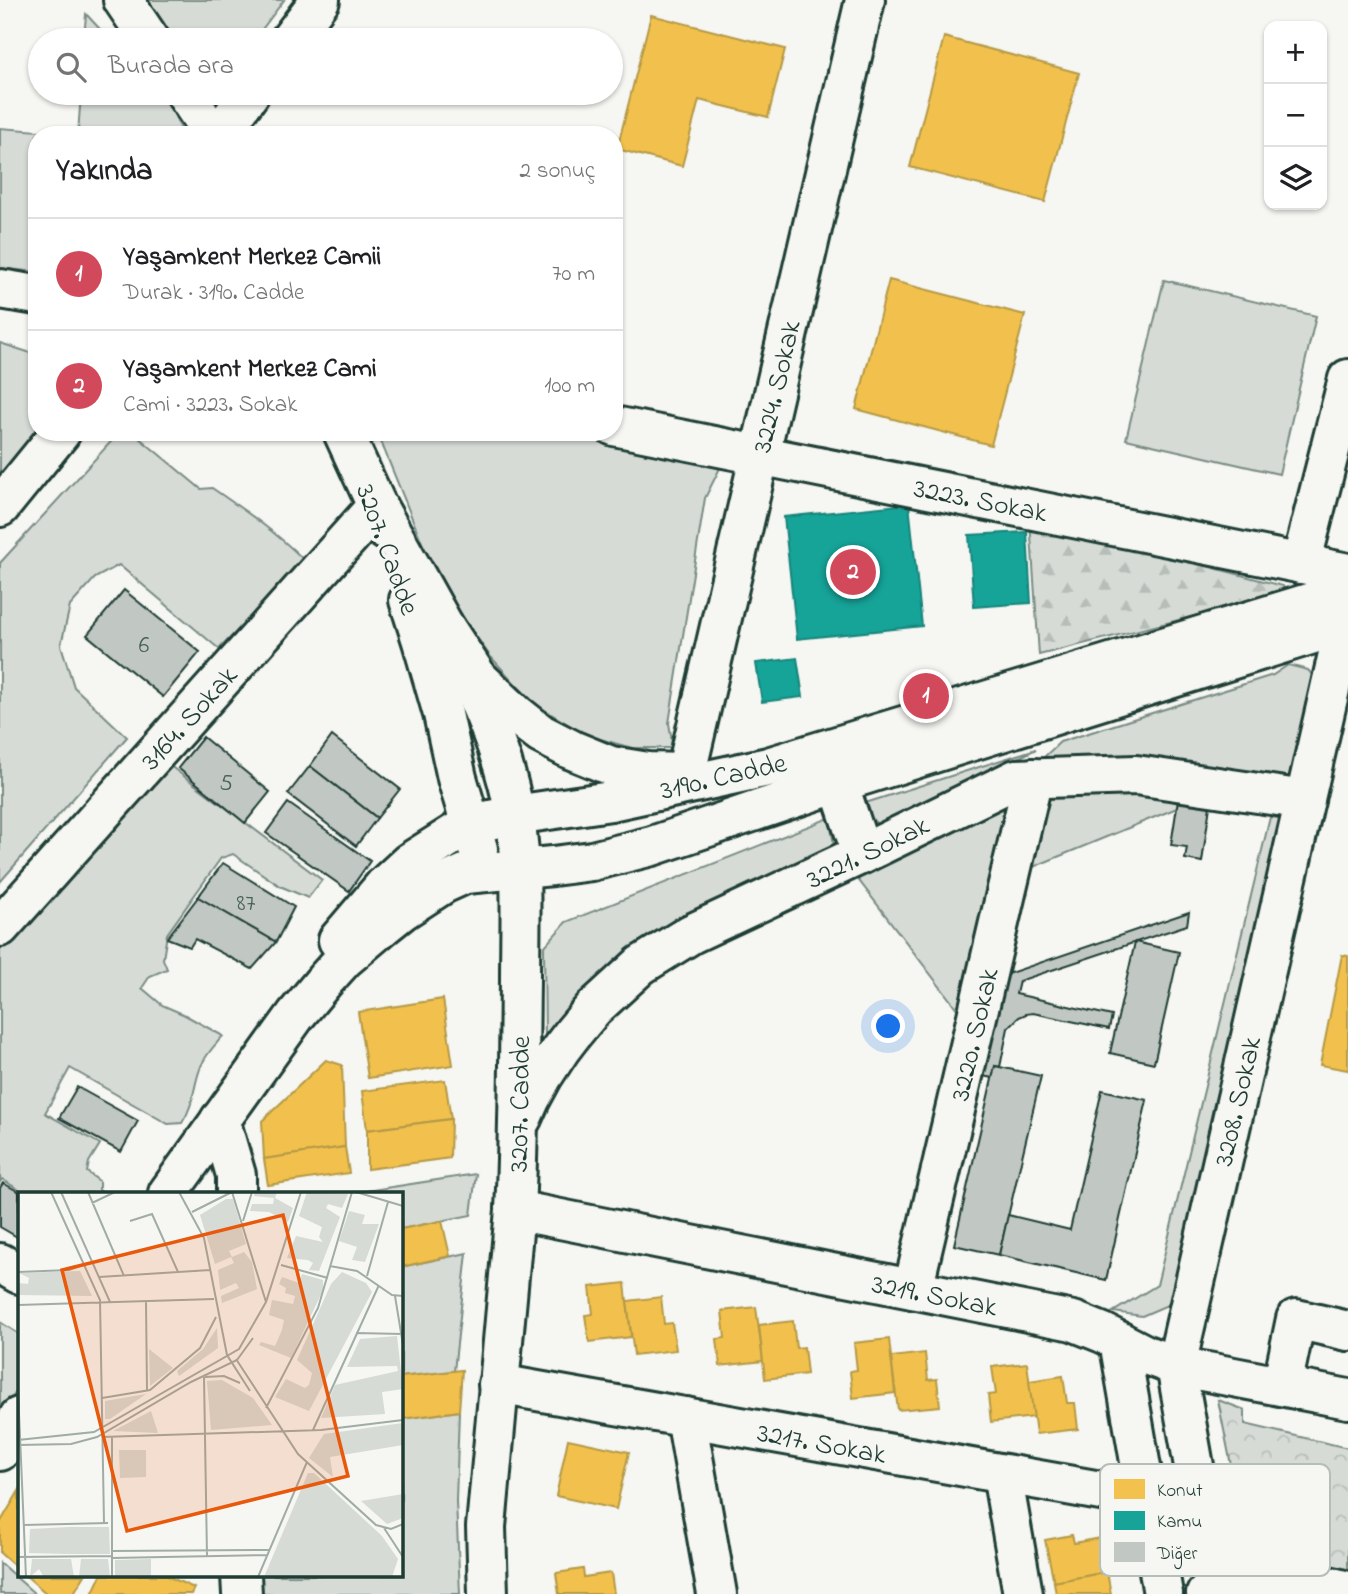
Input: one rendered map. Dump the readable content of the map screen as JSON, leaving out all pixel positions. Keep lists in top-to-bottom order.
{
  "streets": {
    "street": [
      "3224. Sokak",
      "3223. Sokak",
      "3207. Cadde",
      "3164. Sokak",
      "3190. Cadde",
      "3221. Sokak",
      "3220. Sokak",
      "3208. Sokak",
      "3219. Sokak",
      "3217. Sokak"
    ]
  },
  "crossings": [
    ["3224. Sokak", "3223. Sokak"],
    ["3207. Cadde", "3164. Sokak"],
    ["3207. Cadde", "3190. Cadde"],
    ["3207. Cadde", "3221. Sokak"],
    ["3207. Cadde", "3219. Sokak"],
    ["3207. Cadde", "3217. Sokak"],
    ["3190. Cadde", "3208. Sokak"],
    ["3221. Sokak", "3220. Sokak"],
    ["3221. Sokak", "3208. Sokak"],
    ["3220. Sokak", "3219. Sokak"],
    ["3208. Sokak", "3219. Sokak"]
  ],
  "house_numbers": ["6", "5", "87"],
  "legend": ["Konut", "Kamu", "Diğer"],
  "page": {
    "map_buttons": ["+", "−"],
    "search": "Burada ara",
    "heading": ["Yakında", "2 sonuç"],
    "list": [
      {
        "mark": "1",
        "name": "Yaşamkent Merkez Camii",
        "note": "Durak · 3190. Cadde",
        "value": "70 m"
      },
      {
        "mark": "2",
        "name": "Yaşamkent Merkez Cami",
        "note": "Cami · 3223. Sokak",
        "value": "100 m"
      }
    ],
    "pins": ["2", "1"]
  }
}
